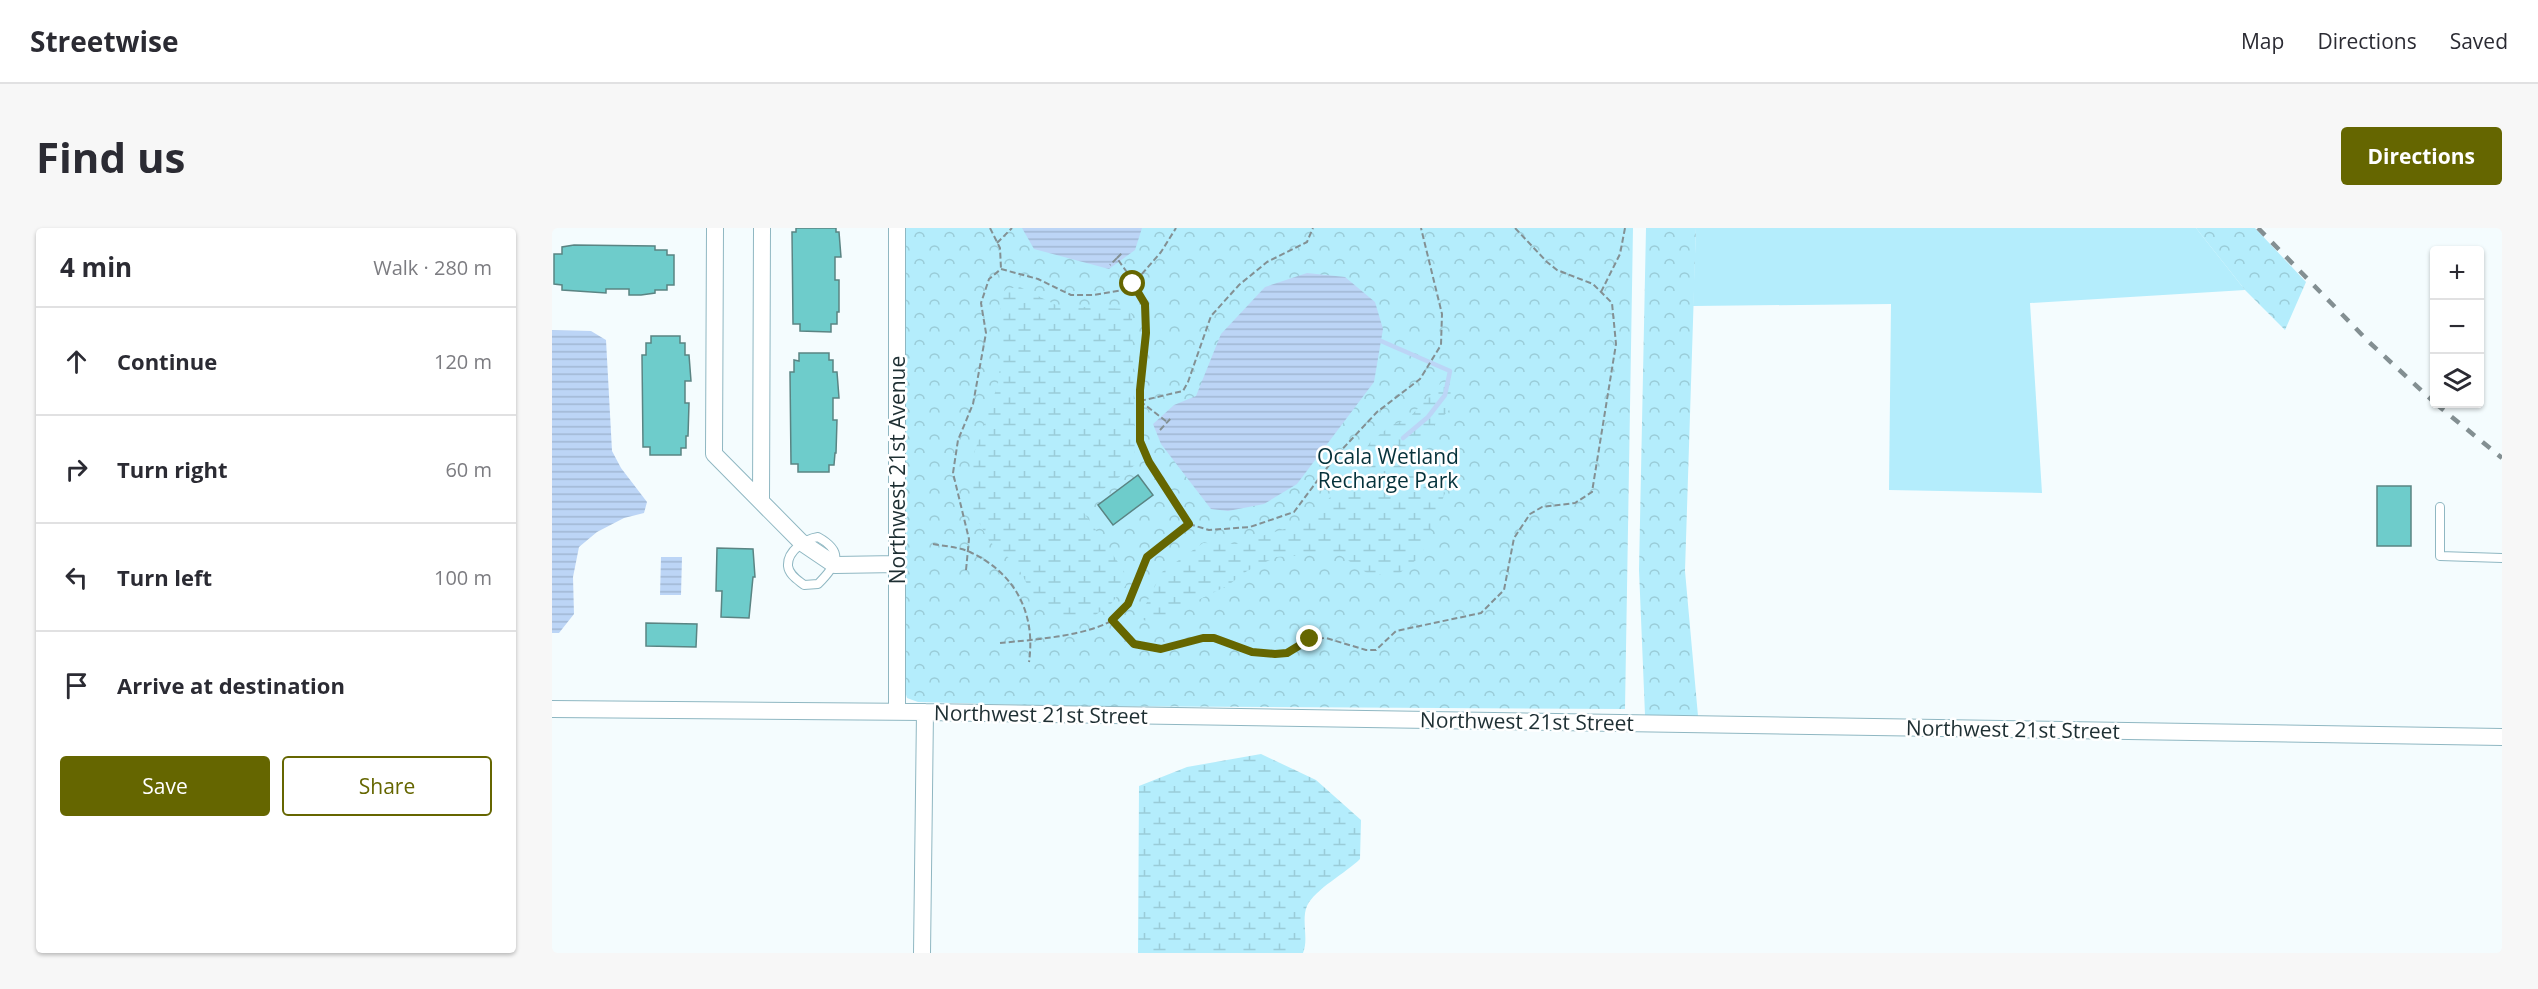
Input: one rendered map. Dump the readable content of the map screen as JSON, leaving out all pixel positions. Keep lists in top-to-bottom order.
{
  "streets": {
    "street": ["Northwest 21st Avenue", "Northwest 21st Street"]
  },
  "crossings": [
    ["Northwest 21st Avenue", "Northwest 21st Street"]
  ],
  "parks": ["Ocala Wetland Recharge Park"],
  "page": {
    "header": "Streetwise",
    "nav": ["Map", "Directions", "Saved"],
    "buttons": [
      "Directions",
      ["Save", "Share"]
    ],
    "title": "Find us",
    "heading": ["4 min", "Walk · 280 m"],
    "map_buttons": ["+", "−"],
    "list": [
      ["Continue", "120 m"],
      ["Turn right", "60 m"],
      ["Turn left", "100 m"],
      "Arrive at destination"
    ]
  }
}
